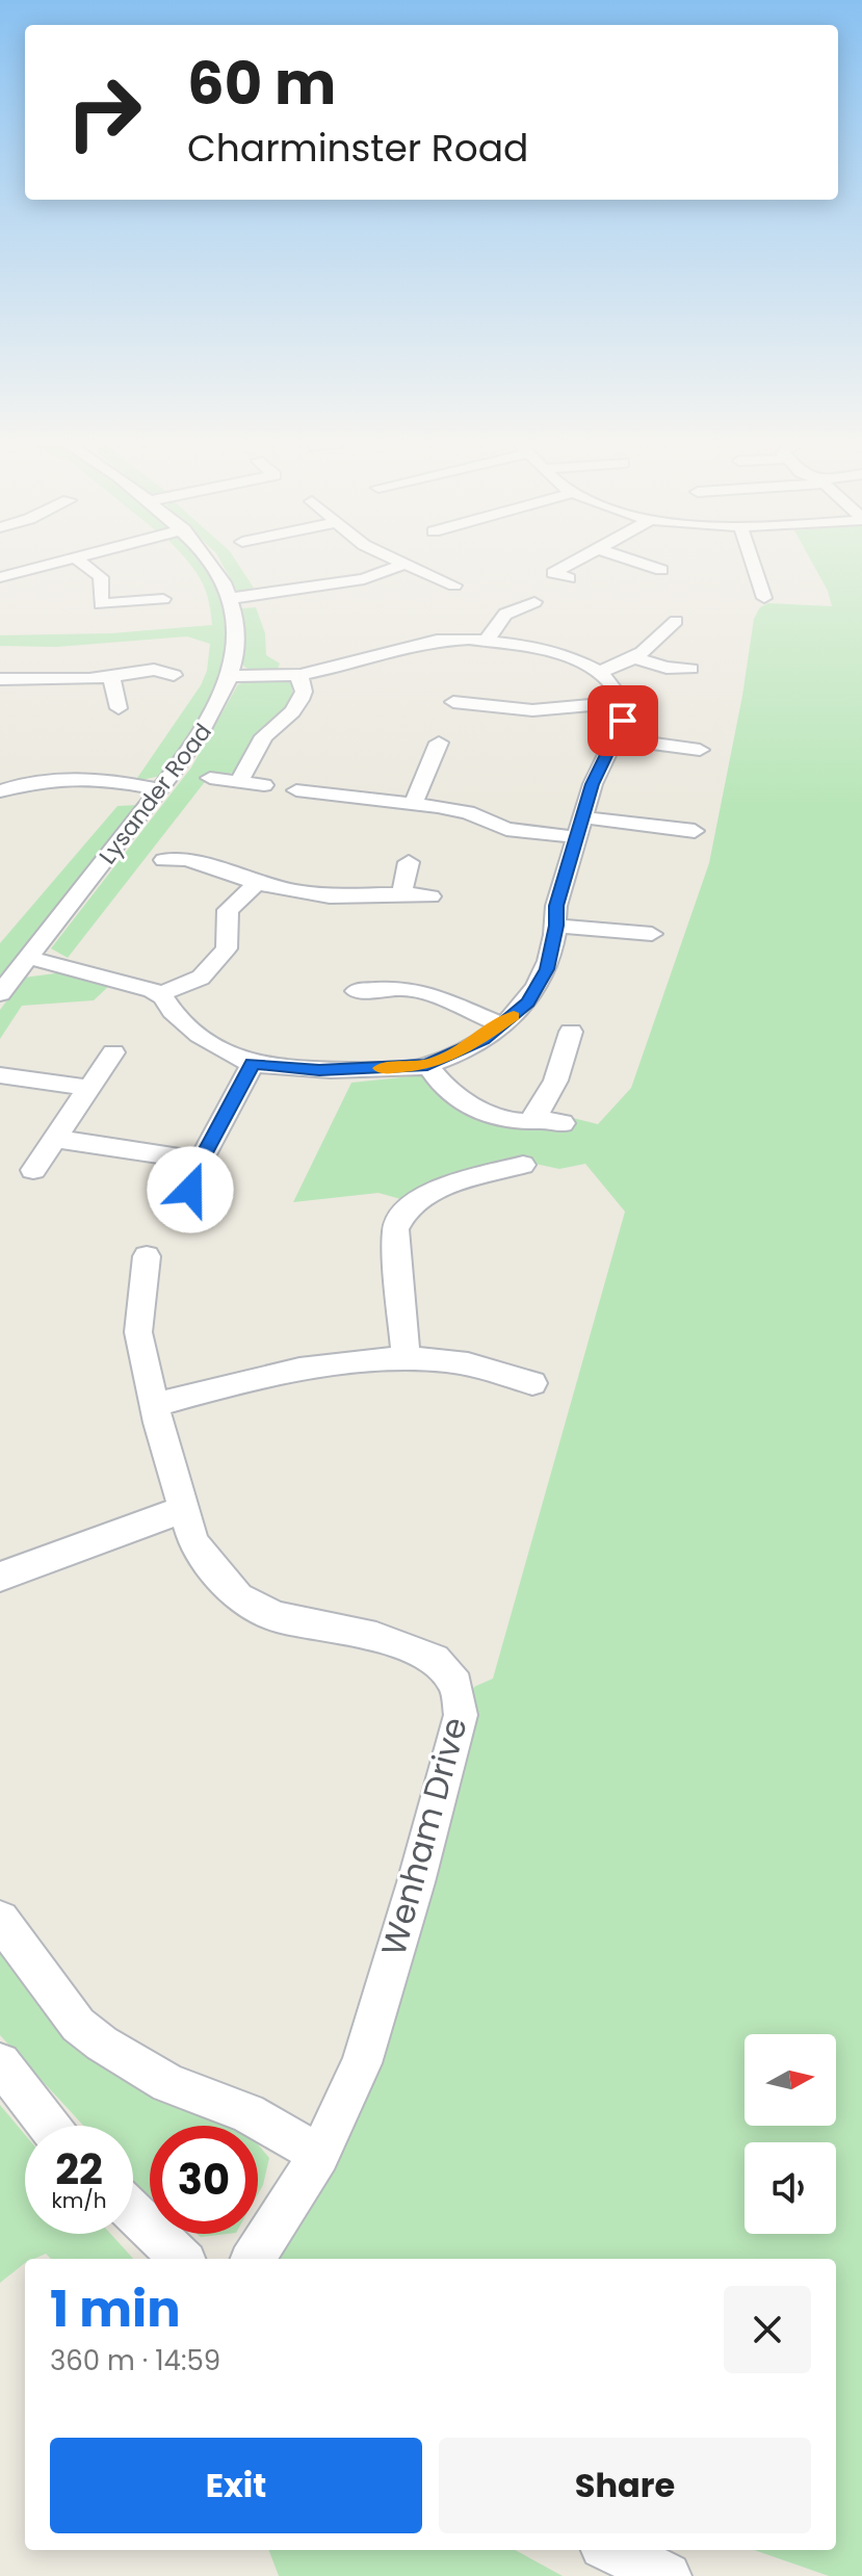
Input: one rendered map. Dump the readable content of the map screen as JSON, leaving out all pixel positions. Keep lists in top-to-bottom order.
{
  "streets": {
    "street": ["Lysander Road", "Wenham Drive"]
  },
  "north": "right",
  "page": {
    "turn": ["60 m", "Charminster Road"],
    "speed": "22 km/h",
    "limit": "30",
    "heading": ["1 min", "360 m · 14:59"],
    "buttons": ["Exit", "Share"]
  }
}
